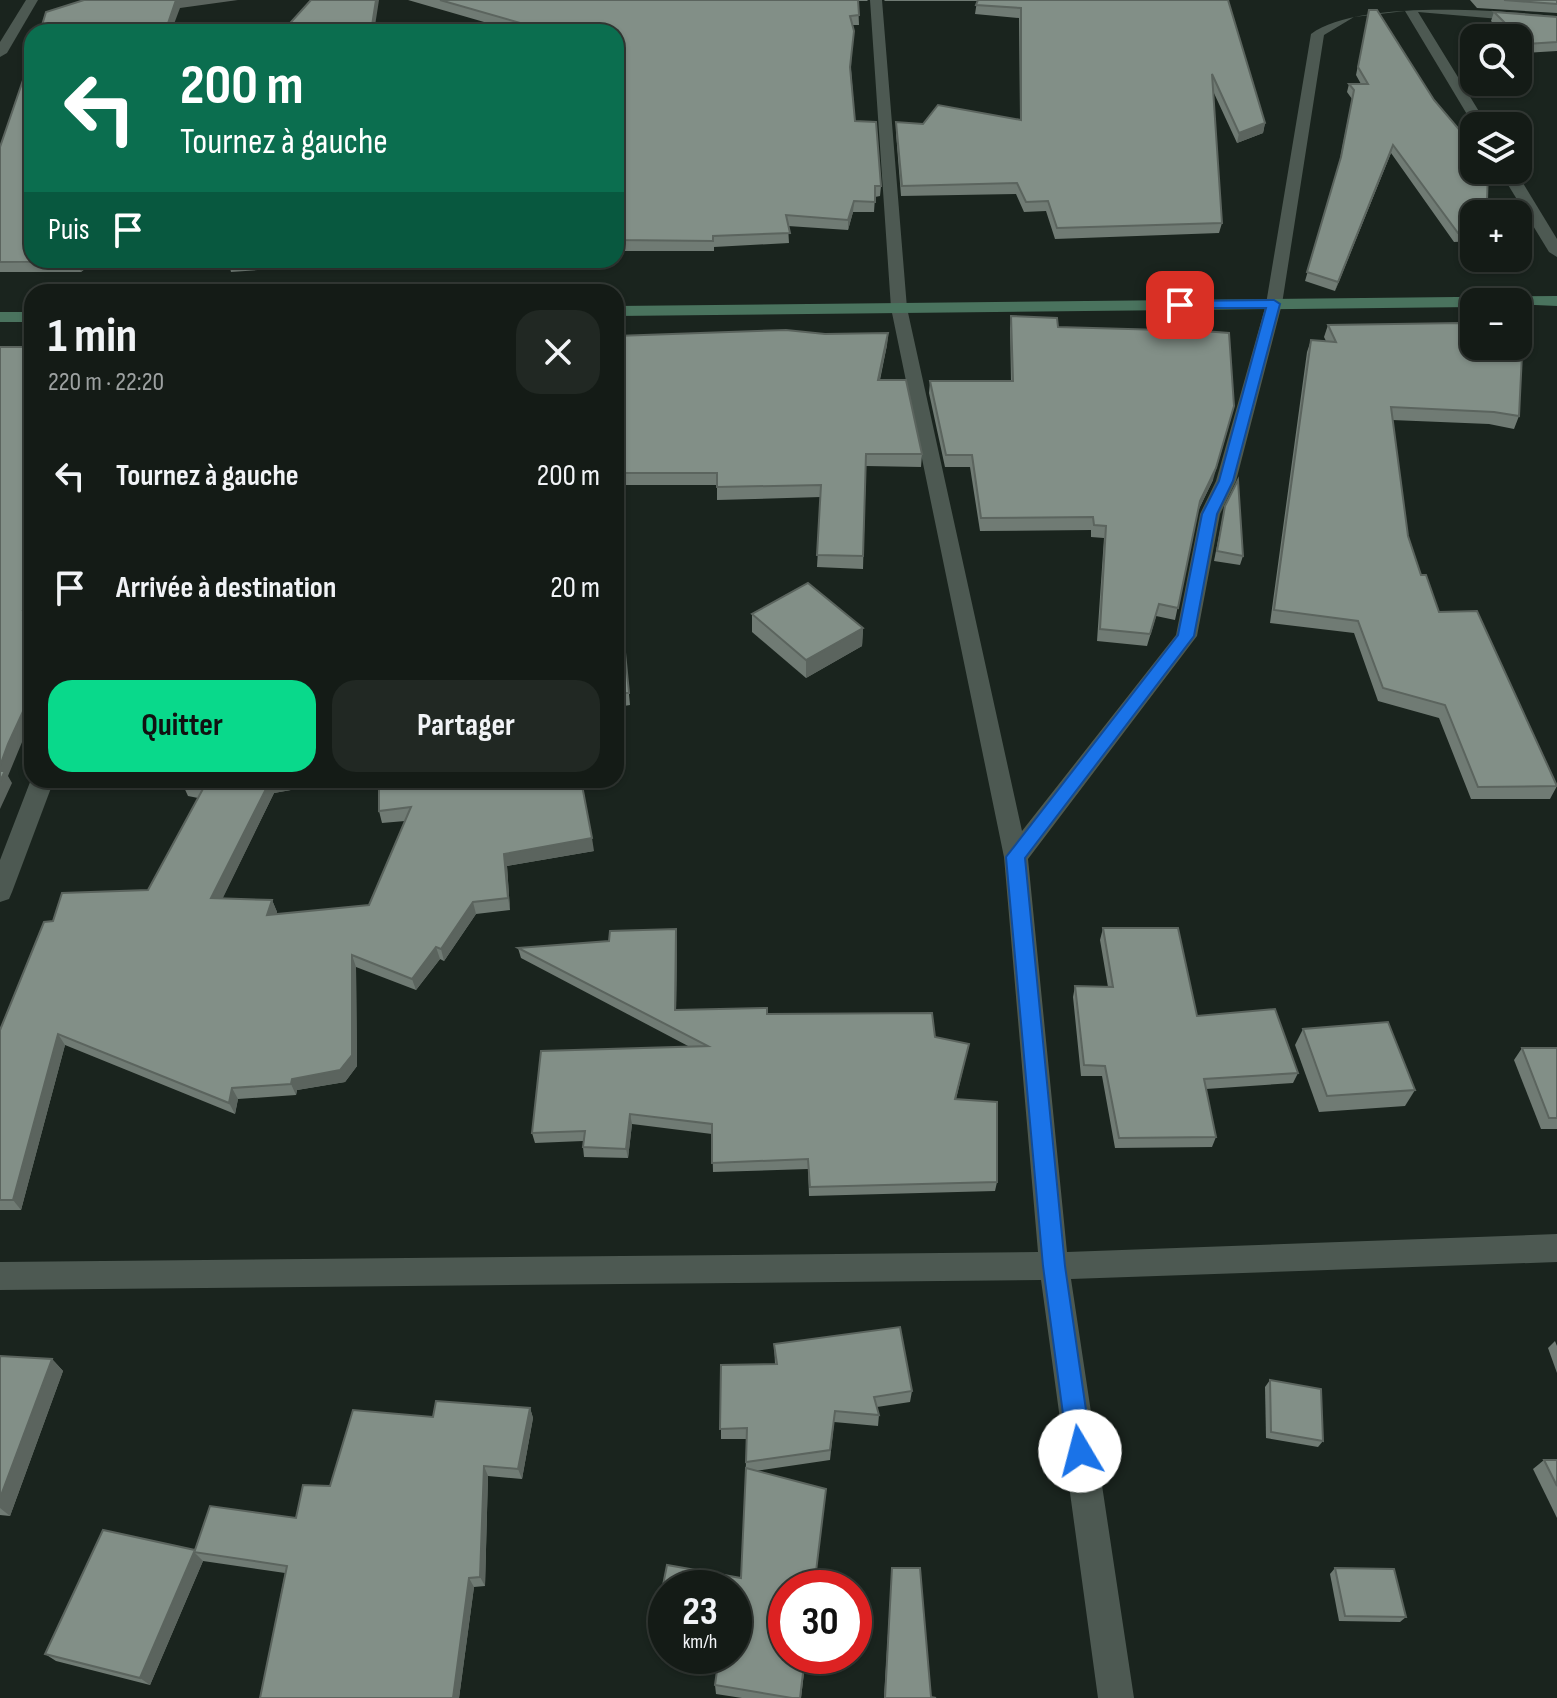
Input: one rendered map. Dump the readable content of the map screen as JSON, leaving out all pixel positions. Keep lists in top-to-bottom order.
{
  "page": {
    "map_buttons": ["+", "−"],
    "turn": ["200 m", "Tournez à gauche"],
    "then": "Puis",
    "heading": ["1 min", "220 m · 22:20"],
    "list": [
      {
        "name": "Tournez à gauche",
        "value": "200 m"
      },
      {
        "name": "Arrivée à destination",
        "value": "20 m"
      }
    ],
    "buttons": ["Quitter", "Partager"],
    "speed": "23 km/h",
    "limit": "30"
  }
}
